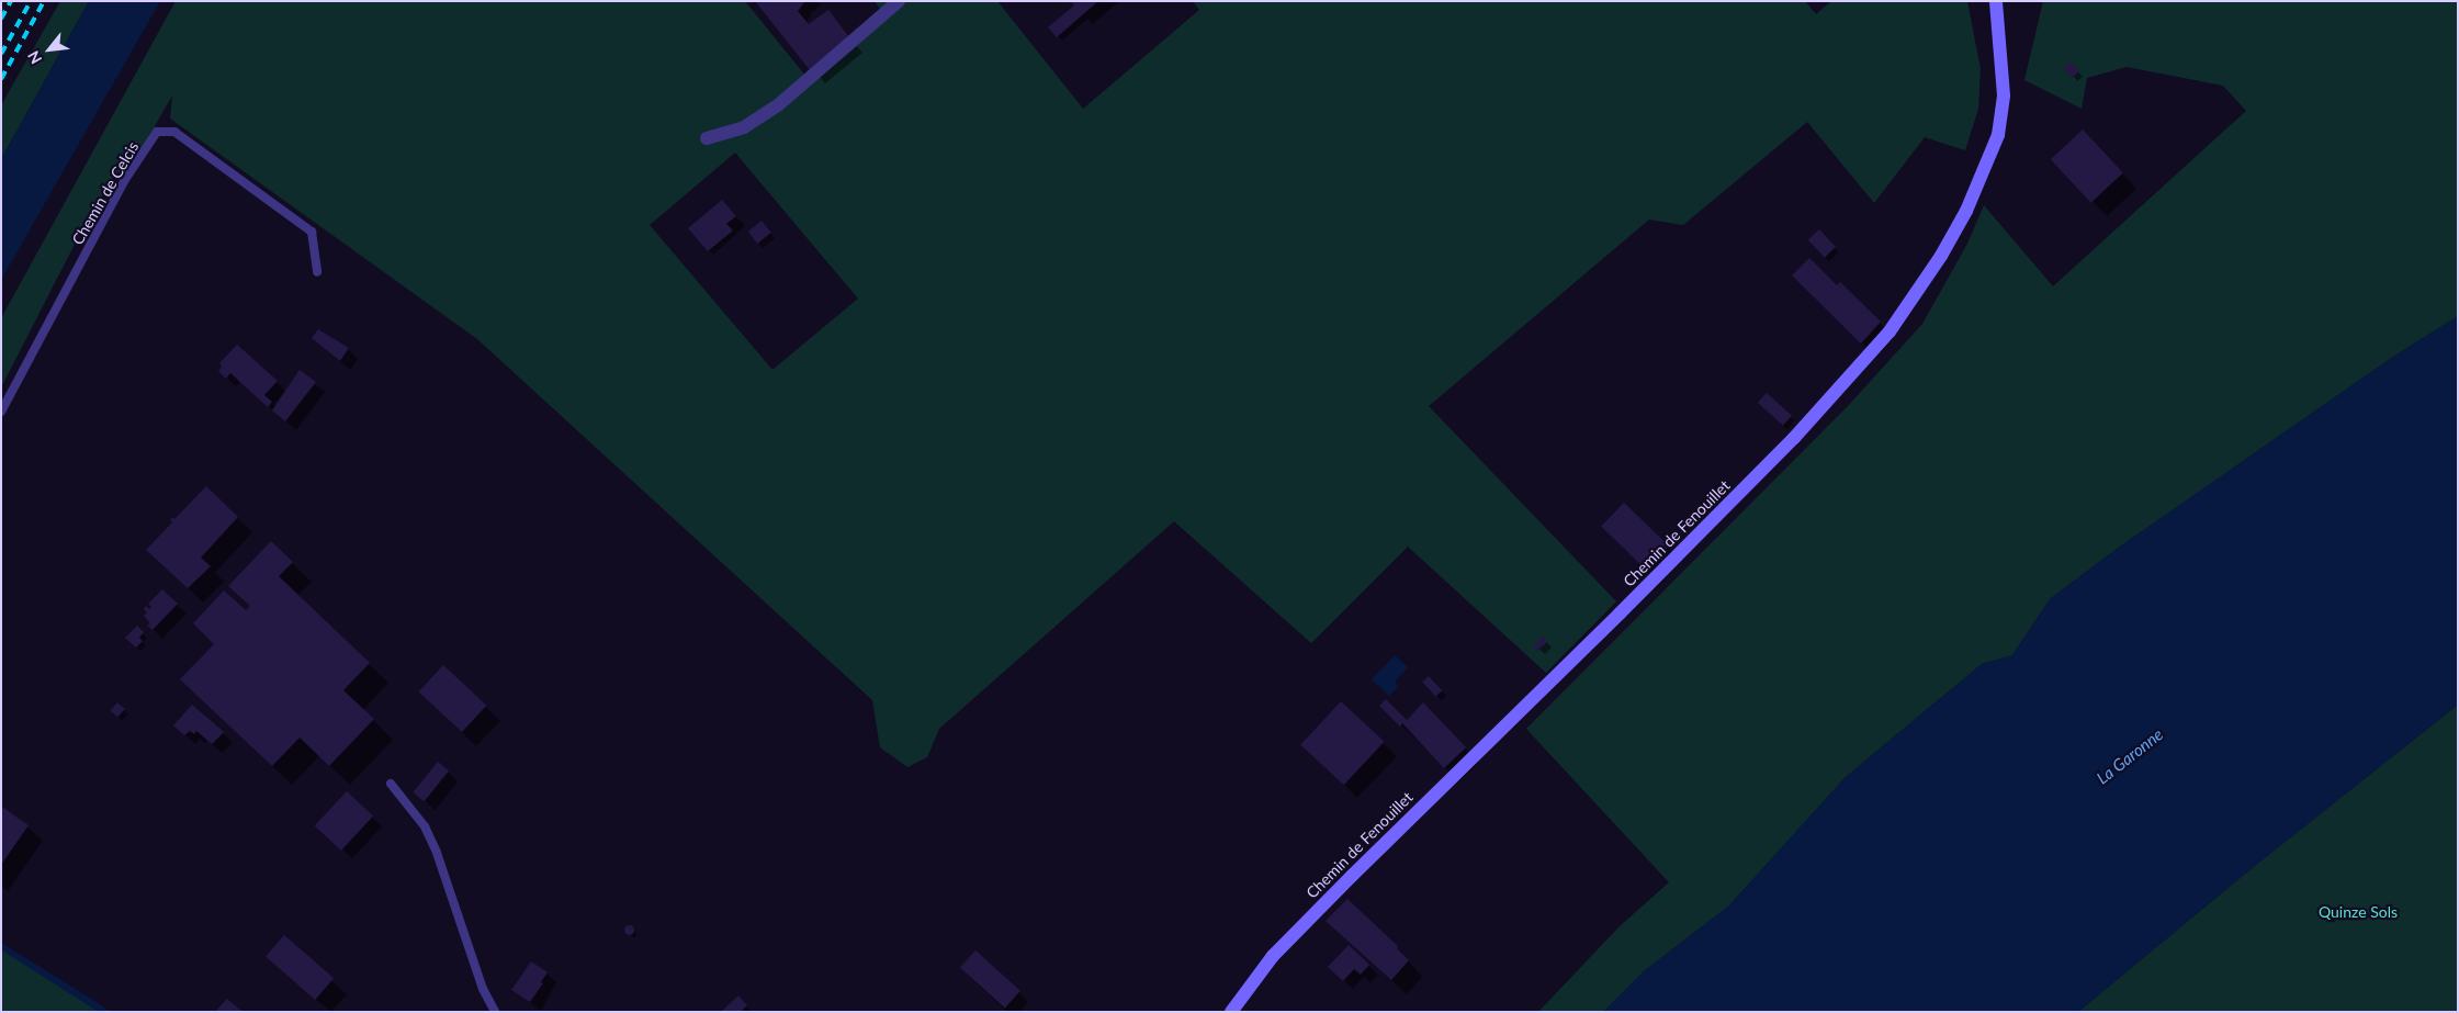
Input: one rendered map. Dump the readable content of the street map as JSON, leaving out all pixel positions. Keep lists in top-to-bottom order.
{
  "streets": {
    "street": ["Chemin de Fenouillet"],
    "lane": ["Chemin de Celcis"]
  },
  "water": ["La Garonne"],
  "parks": ["Quinze Sols"],
  "north": "bottom left"
}
